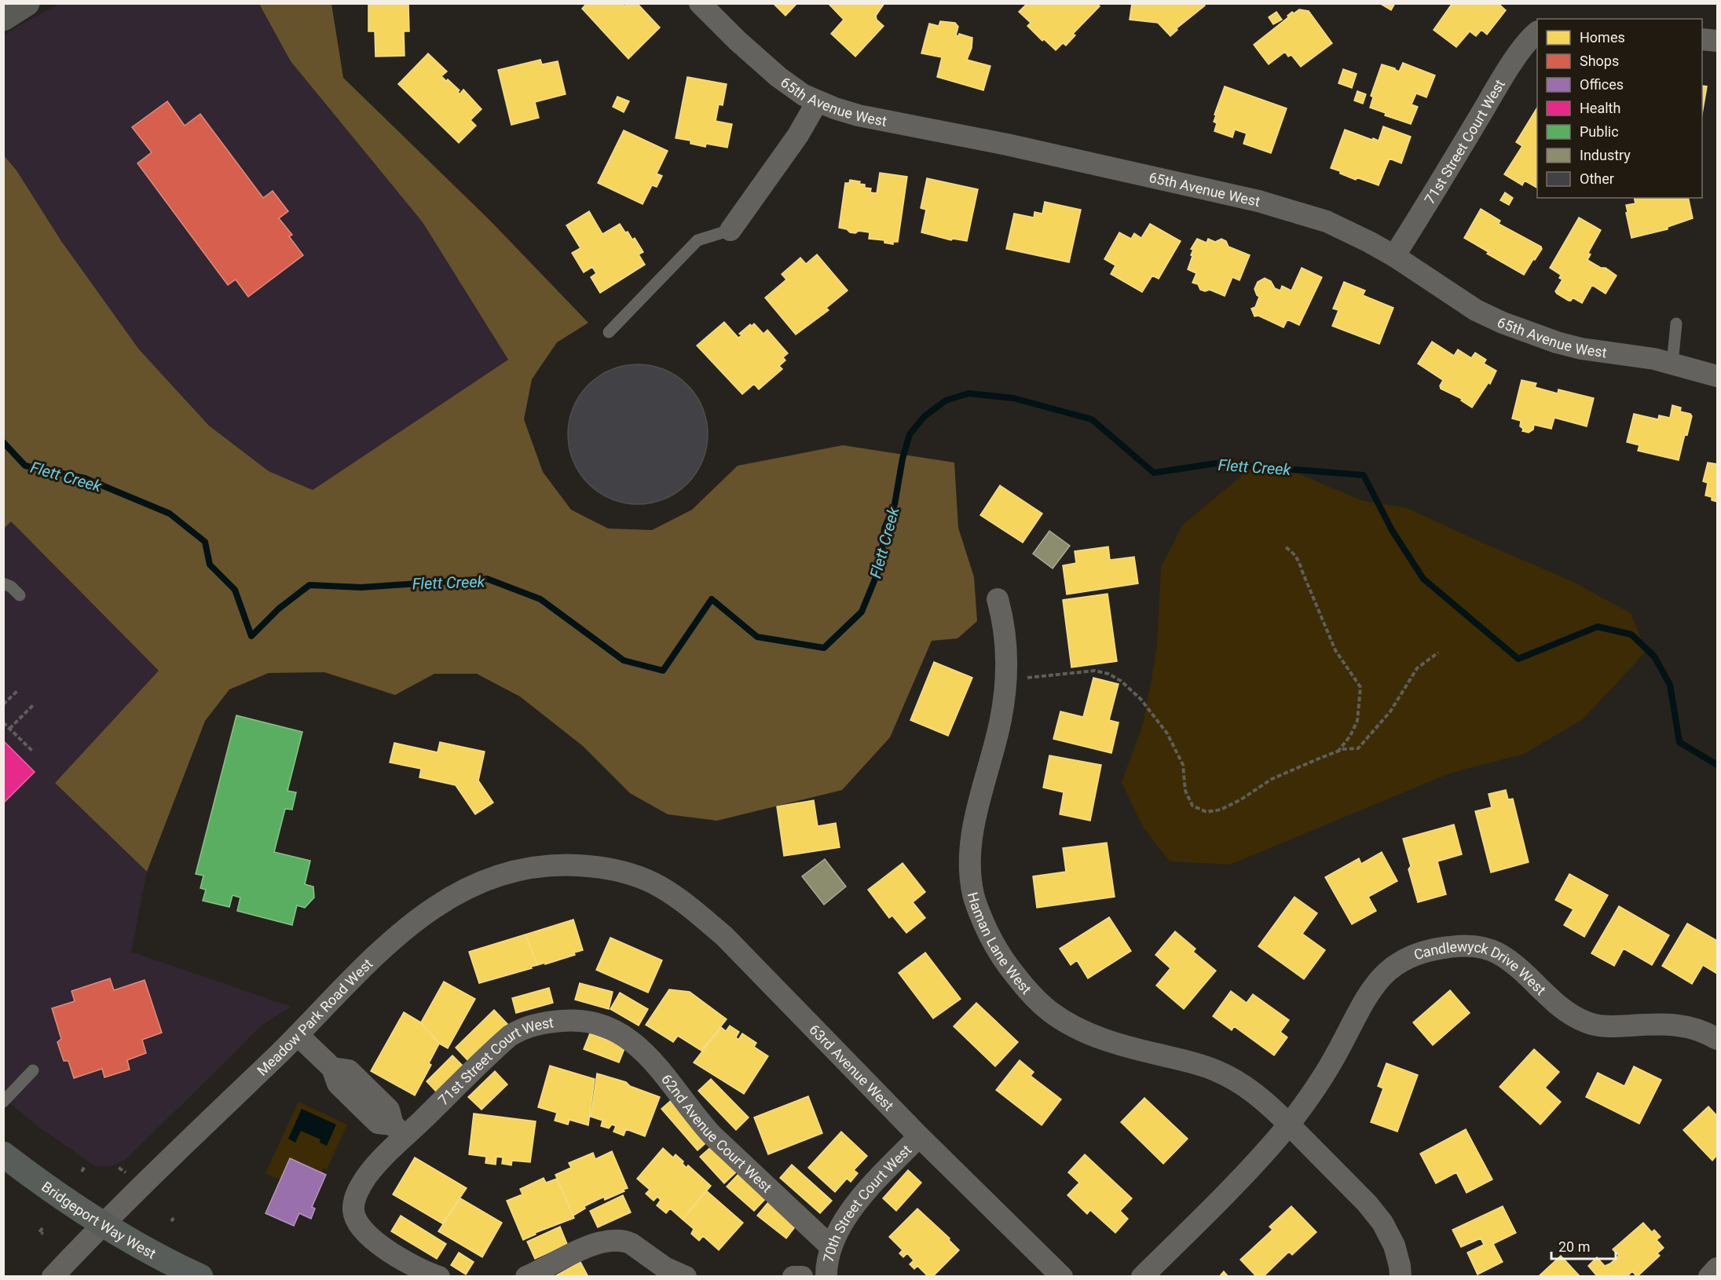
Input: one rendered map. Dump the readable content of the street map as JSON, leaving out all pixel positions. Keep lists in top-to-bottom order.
{
  "streets": {
    "main road": ["Bridgeport Way West"],
    "street": [
      "65th Avenue West",
      "71st Street Court West",
      "Haman Lane West",
      "Candlewyck Drive West",
      "Meadow Park Road West",
      "63rd Avenue West",
      "62nd Avenue Court West",
      "70th Street Court West"
    ]
  },
  "crossings": [
    ["65th Avenue West", "71st Street Court West"],
    ["71st Street Court West", "62nd Avenue Court West"],
    ["Haman Lane West", "Candlewyck Drive West"],
    ["Meadow Park Road West", "63rd Avenue West"],
    ["Meadow Park Road West", "Bridgeport Way West"],
    ["63rd Avenue West", "70th Street Court West"],
    ["62nd Avenue Court West", "70th Street Court West"]
  ],
  "water": ["Flett Creek"],
  "legend": [
    "Homes",
    "Shops",
    "Offices",
    "Health",
    "Public",
    "Industry",
    "Other"
  ],
  "scale_bar": "20 m"
}
